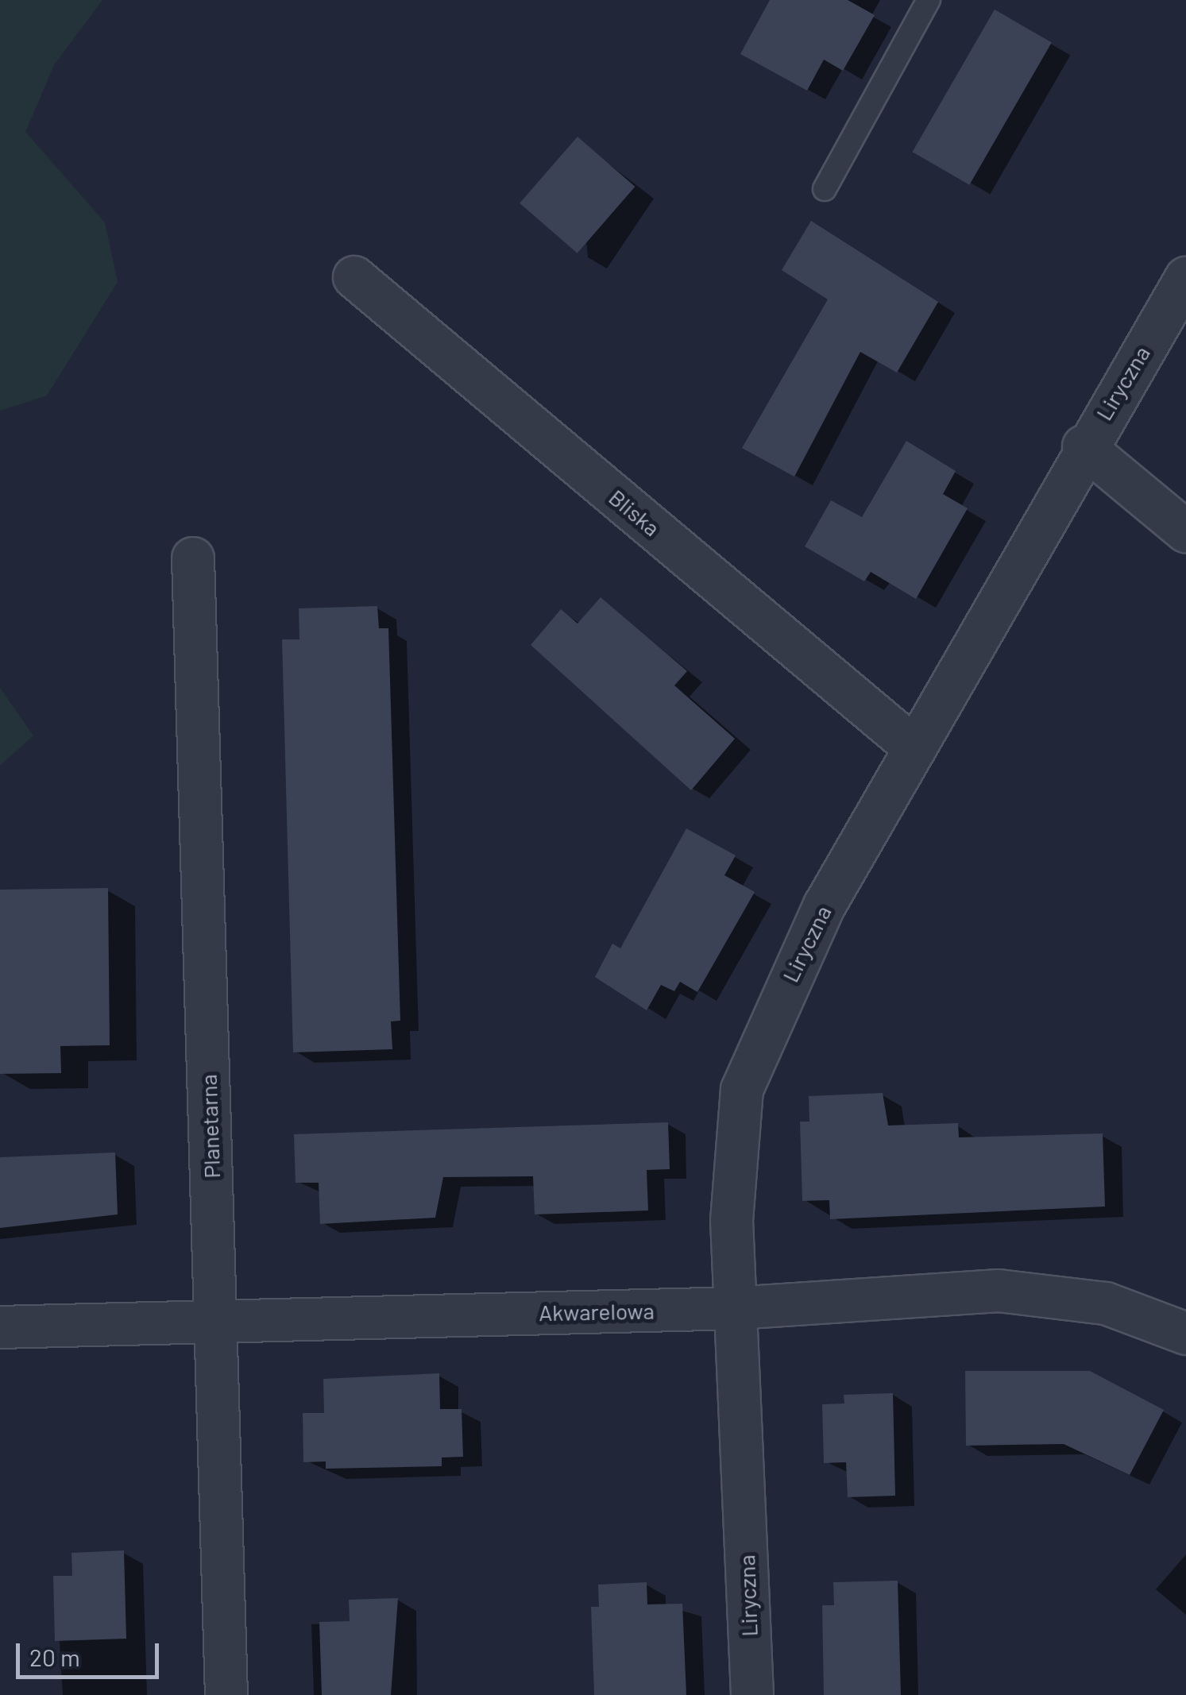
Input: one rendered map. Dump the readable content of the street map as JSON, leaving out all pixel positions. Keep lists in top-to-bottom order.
{
  "streets": {
    "street": [
      "Liryczna",
      "Bliska",
      "Planetarna",
      "Akwarelowa"
    ]
  },
  "crossings": [
    ["Liryczna", "Bliska"],
    ["Liryczna", "Akwarelowa"],
    ["Planetarna", "Akwarelowa"]
  ],
  "scale_bar": "20 m"
}
